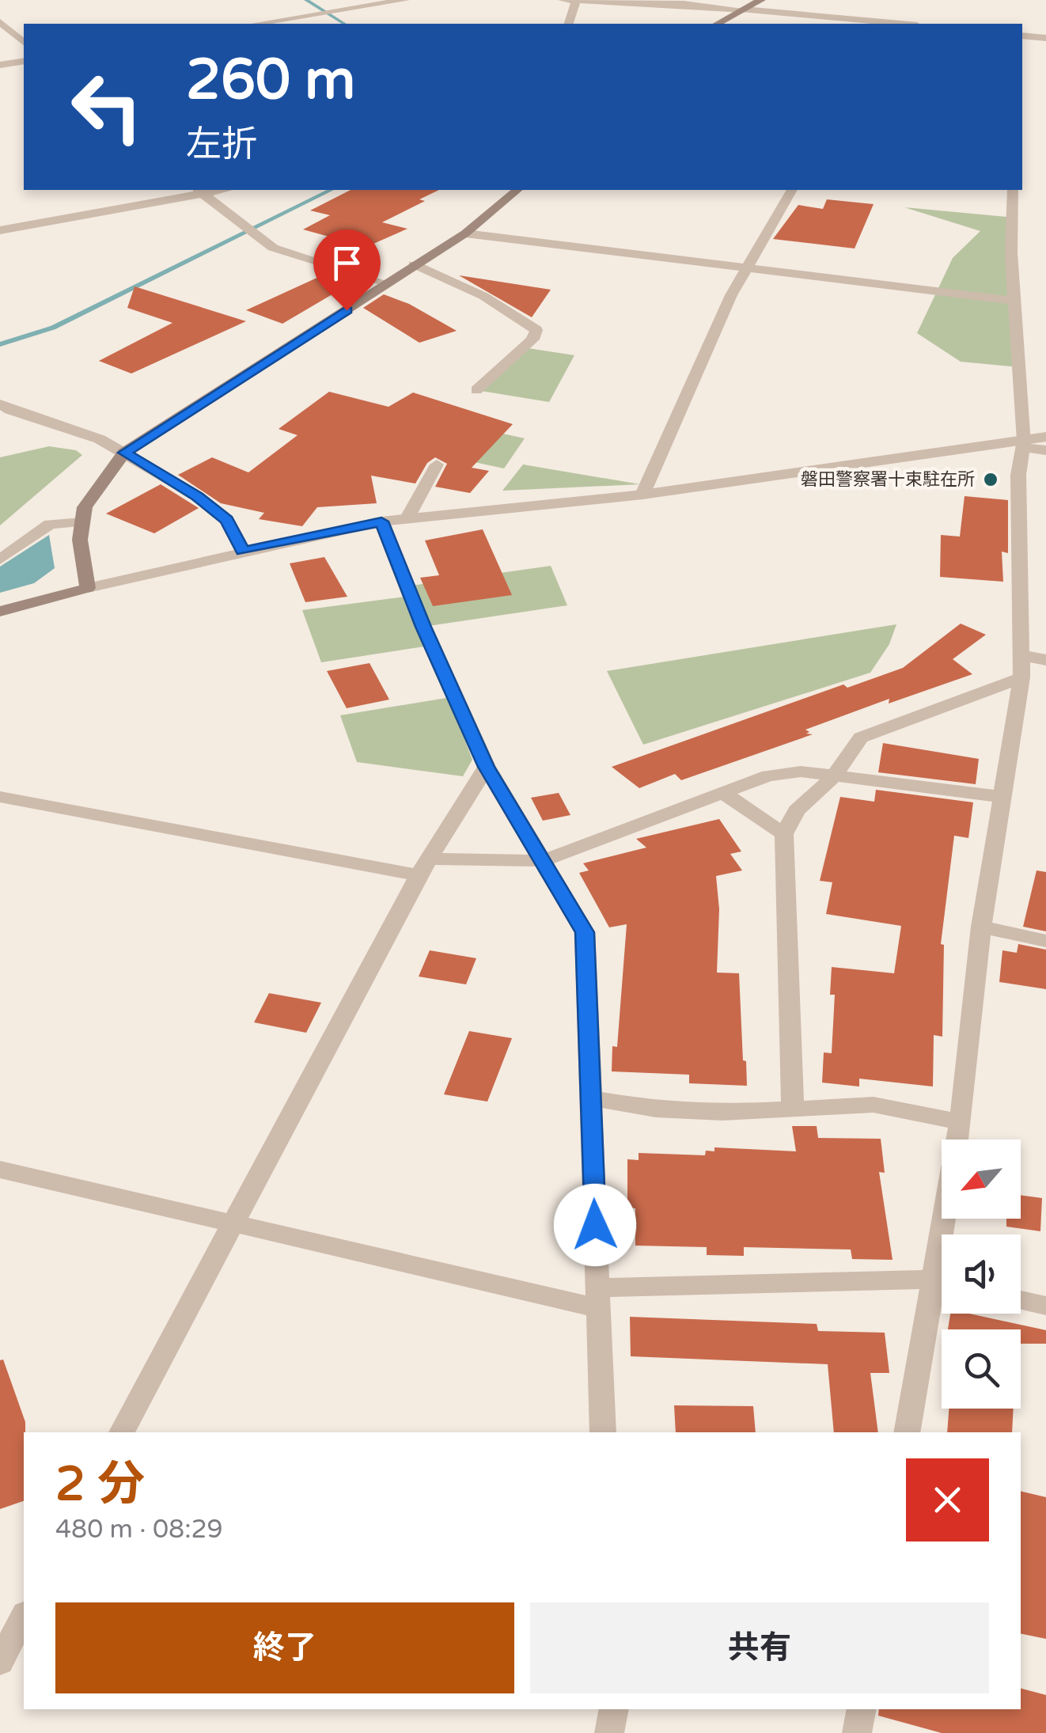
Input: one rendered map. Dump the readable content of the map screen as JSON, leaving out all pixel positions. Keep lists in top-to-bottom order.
{
  "places": ["磐田警察署十束駐在所"],
  "north": "bottom left",
  "page": {
    "turn": ["260 m", "左折"],
    "heading": ["2 分", "480 m · 08:29"],
    "buttons": ["終了", "共有"]
  }
}
